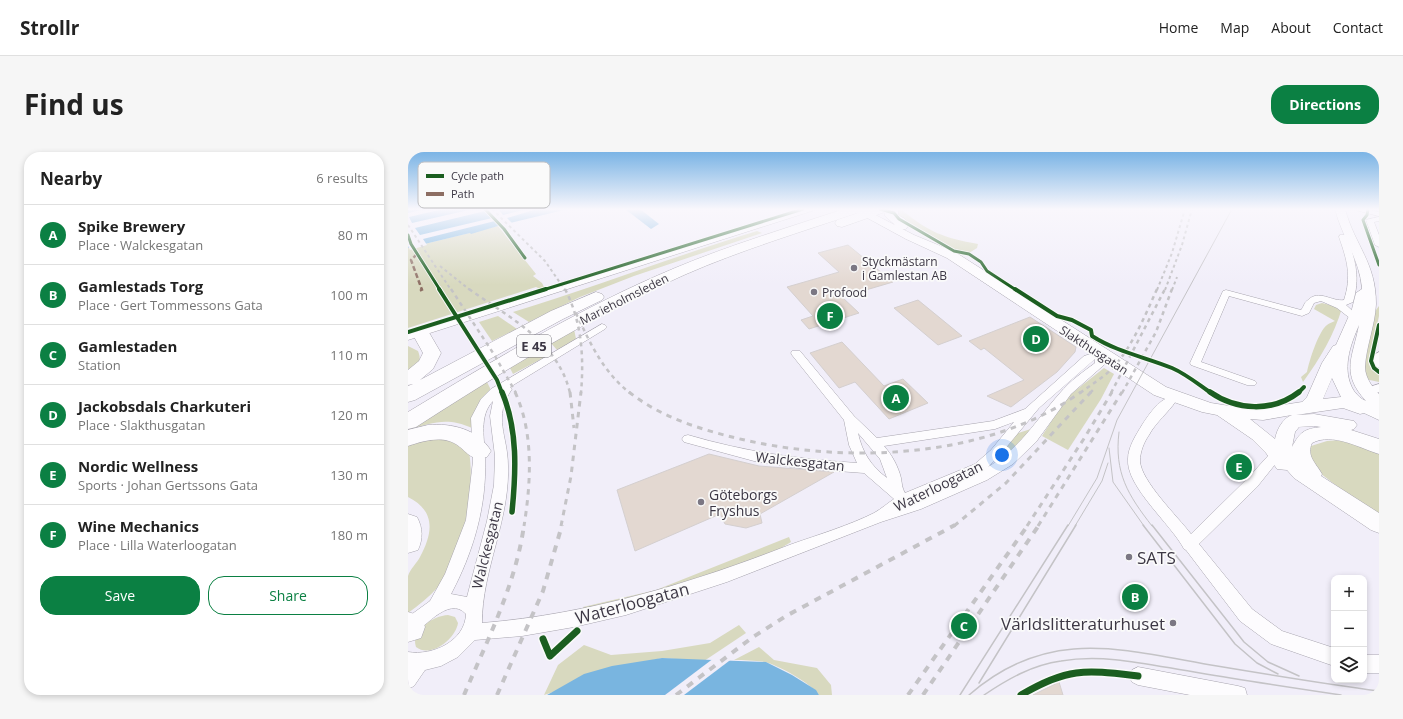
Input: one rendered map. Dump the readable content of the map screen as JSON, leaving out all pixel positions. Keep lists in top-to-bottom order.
{
  "streets": {
    "highway": ["Marieholmsleden", "E 45"],
    "main road": ["Slakthusgatan"],
    "street": ["Walckesgatan", "Waterloogatan"]
  },
  "crossings": [
    ["Marieholmsleden", "E 45"],
    ["Slakthusgatan", "Waterloogatan"],
    ["Walckesgatan", "Waterloogatan"]
  ],
  "places": [
    "Styckmästarn i Gamlestan AB",
    "Profood",
    "Göteborgs Fryshus",
    "SATS",
    "Världslitteraturhuset"
  ],
  "legend": ["Cycle path", "Path"],
  "page": {
    "header": "Strollr",
    "nav": [
      "Home",
      "Map",
      "About",
      "Contact"
    ],
    "title": "Find us",
    "buttons": [
      "Directions",
      ["Save", "Share"]
    ],
    "heading": ["Nearby", "6 results"],
    "list": [
      {
        "mark": "A",
        "name": "Spike Brewery",
        "note": "Place · Walckesgatan",
        "value": "80 m"
      },
      {
        "mark": "B",
        "name": "Gamlestads Torg",
        "note": "Place · Gert Tommessons Gata",
        "value": "100 m"
      },
      {
        "mark": "C",
        "name": "Gamlestaden",
        "note": "Station",
        "value": "110 m"
      },
      {
        "mark": "D",
        "name": "Jackobsdals Charkuteri",
        "note": "Place · Slakthusgatan",
        "value": "120 m"
      },
      {
        "mark": "E",
        "name": "Nordic Wellness",
        "note": "Sports · Johan Gertssons Gata",
        "value": "130 m"
      },
      {
        "mark": "F",
        "name": "Wine Mechanics",
        "note": "Place · Lilla Waterloogatan",
        "value": "180 m"
      }
    ],
    "pins": [
      "F",
      "D",
      "A",
      "E",
      "B",
      "C"
    ],
    "map_buttons": ["+", "−"]
  }
}
